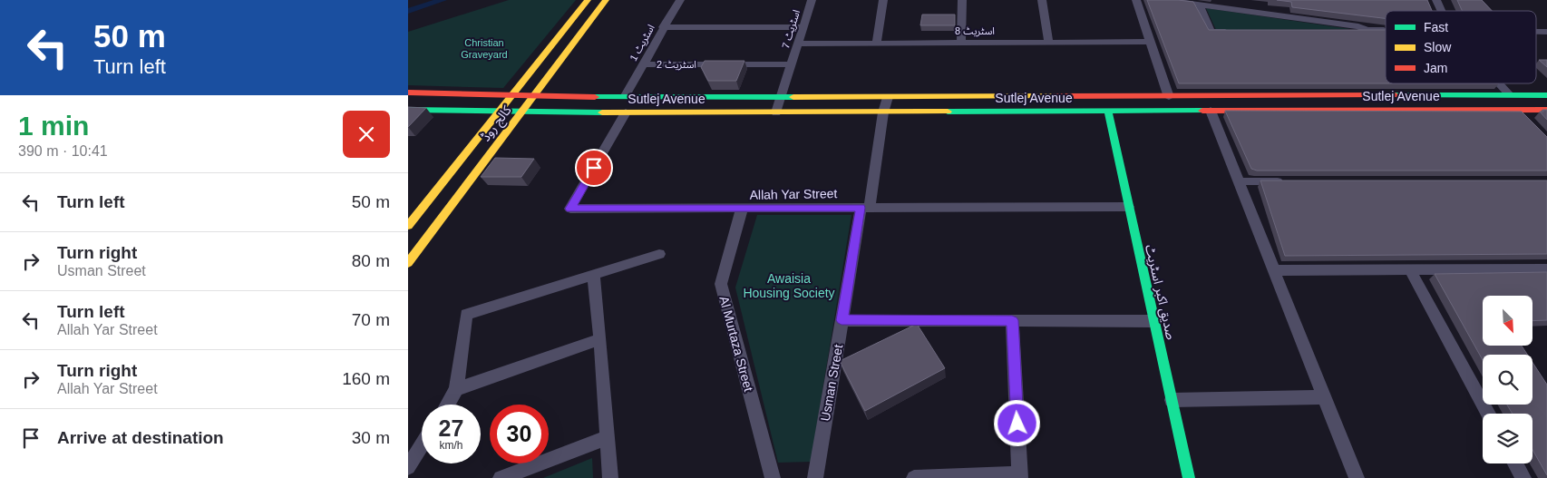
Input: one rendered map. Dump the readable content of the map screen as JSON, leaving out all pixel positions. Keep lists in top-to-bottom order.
{
  "streets": {
    "street": [
      "اسٹریٹ 7",
      "اسٹریٹ 8",
      "اسٹریٹ 1",
      "اسٹریٹ 2",
      "Sutlej Avenue",
      "کالج روڈ",
      "Allah Yar Street",
      "صدیق اکبر اسٹریٹ",
      "Al Murtaza Street",
      "Usman Street"
    ]
  },
  "crossings": [
    ["اسٹریٹ 7", "اسٹریٹ 8"],
    ["اسٹریٹ 7", "اسٹریٹ 2"],
    ["اسٹریٹ 7", "Sutlej Avenue"],
    ["اسٹریٹ 1", "اسٹریٹ 2"],
    ["اسٹریٹ 1", "Sutlej Avenue"],
    ["Sutlej Avenue", "کالج روڈ"],
    ["Sutlej Avenue", "Allah Yar Street"],
    ["Sutlej Avenue", "صدیق اکبر اسٹریٹ"],
    ["Sutlej Avenue", "Usman Street"],
    ["Allah Yar Street", "صدیق اکبر اسٹریٹ"],
    ["Allah Yar Street", "Al Murtaza Street"],
    ["Allah Yar Street", "Usman Street"]
  ],
  "parks": ["Christian Graveyard", "Awaisia Housing Society"],
  "legend": ["Fast", "Slow", "Jam"],
  "north": "bottom right",
  "page": {
    "turn": ["50 m", "Turn left"],
    "heading": ["1 min", "390 m · 10:41"],
    "list": [
      {
        "name": "Turn left",
        "value": "50 m"
      },
      {
        "name": "Turn right",
        "note": "Usman Street",
        "value": "80 m"
      },
      {
        "name": "Turn left",
        "note": "Allah Yar Street",
        "value": "70 m"
      },
      {
        "name": "Turn right",
        "note": "Allah Yar Street",
        "value": "160 m"
      },
      {
        "name": "Arrive at destination",
        "value": "30 m"
      }
    ],
    "speed": "27 km/h",
    "limit": "30"
  }
}
